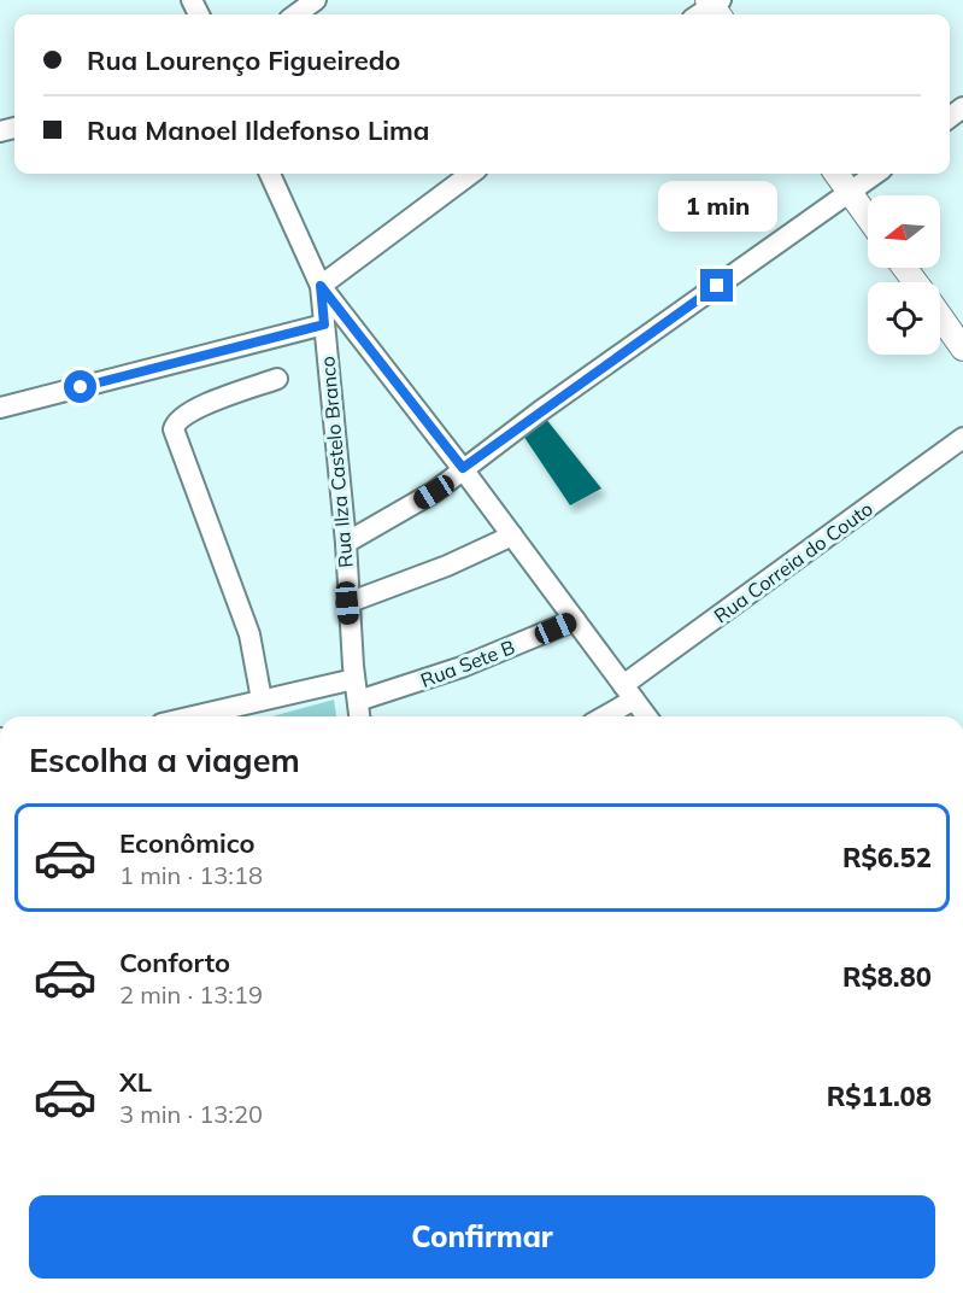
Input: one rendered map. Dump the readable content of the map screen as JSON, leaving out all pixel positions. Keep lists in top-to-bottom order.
{
  "streets": {
    "street": ["Rua Ilza Castelo Branco", "Rua Correia do Couto", "Rua Sete B"]
  },
  "crossings": [
    ["Rua Ilza Castelo Branco", "Rua Sete B"]
  ],
  "north": "left",
  "page": {
    "banner": ["Rua Lourenço Figueiredo", "Rua Manoel Ildefonso Lima"],
    "bubble": "1 min",
    "heading": "Escolha a viagem",
    "list": [
      {
        "name": "Econômico",
        "note": "1 min · 13:18",
        "value": "R$6.52"
      },
      {
        "name": "Conforto",
        "note": "2 min · 13:19",
        "value": "R$8.80"
      },
      {
        "name": "XL",
        "note": "3 min · 13:20",
        "value": "R$11.08"
      }
    ],
    "buttons": "Confirmar"
  }
}
